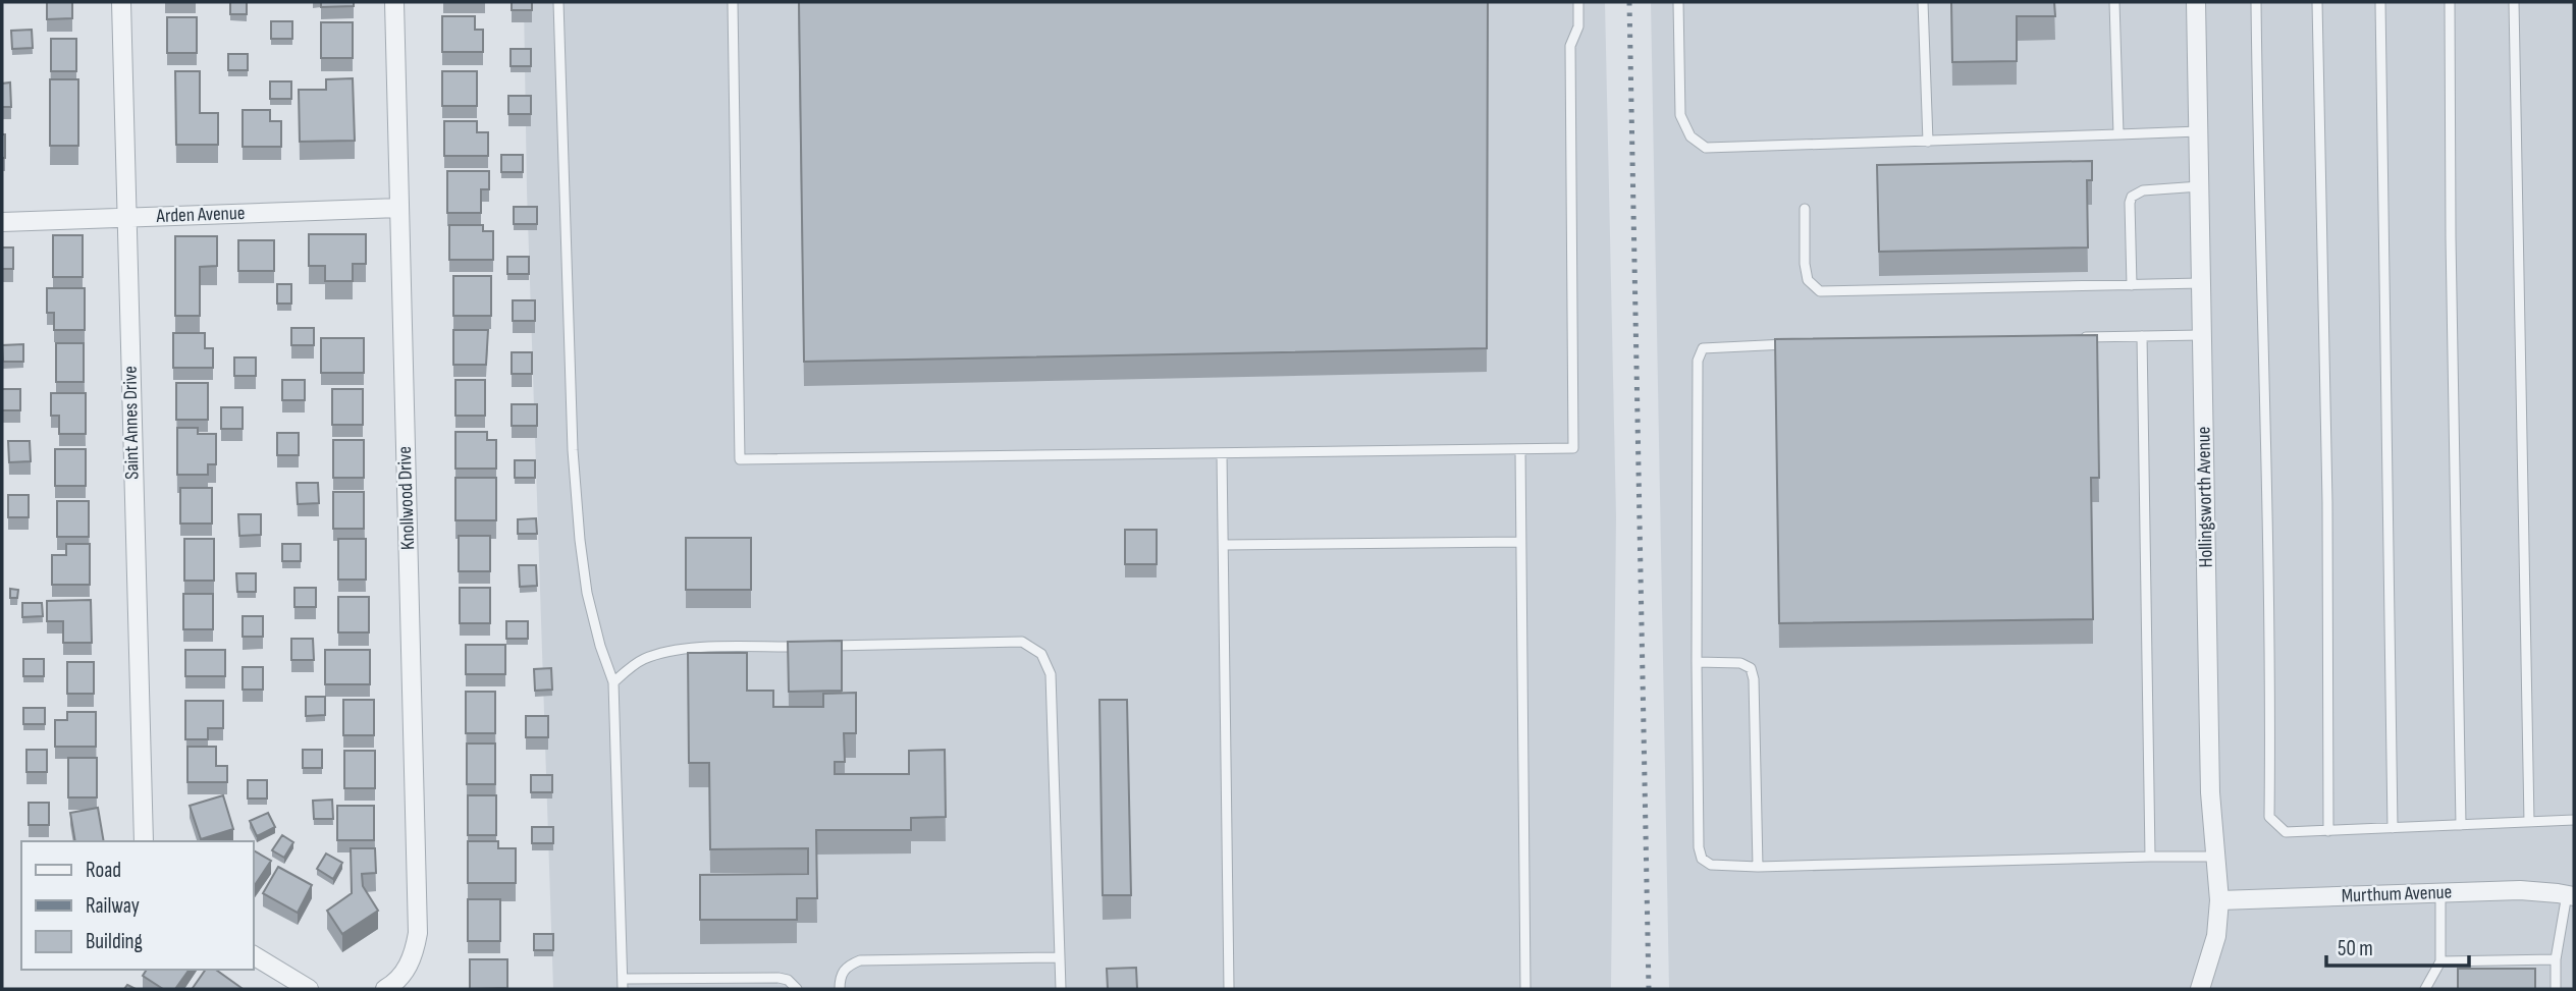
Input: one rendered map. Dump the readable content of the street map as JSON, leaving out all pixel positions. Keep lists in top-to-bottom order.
{
  "streets": {
    "street": [
      "Arden Avenue",
      "Saint Annes Drive",
      "Hollingsworth Avenue",
      "Knollwood Drive",
      "Murthum Avenue"
    ]
  },
  "crossings": [
    ["Arden Avenue", "Saint Annes Drive"],
    ["Arden Avenue", "Knollwood Drive"],
    ["Hollingsworth Avenue", "Murthum Avenue"]
  ],
  "legend": ["Road", "Railway", "Building"],
  "scale_bar": "50 m"
}
